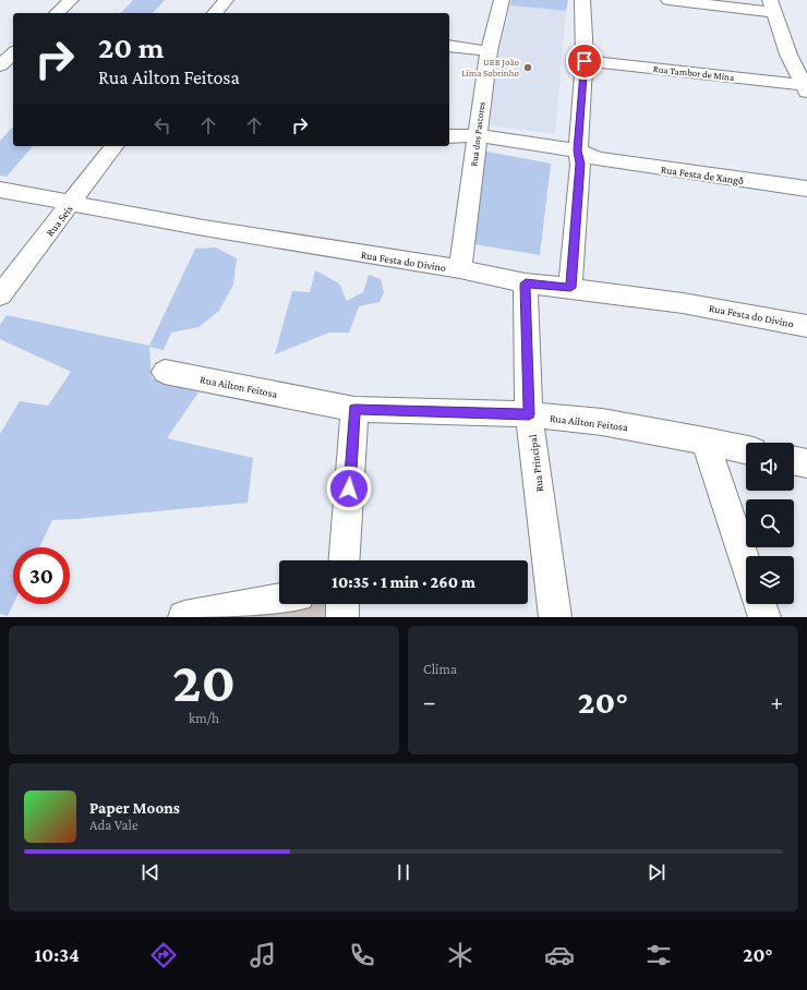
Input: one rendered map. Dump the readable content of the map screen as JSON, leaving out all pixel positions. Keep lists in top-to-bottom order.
{
  "streets": {
    "street": [
      "Rua Tambor de Mina",
      "Rua dos Pastores",
      "Rua Festa de Xangô",
      "Rua Seis",
      "Rua Festa do Divino",
      "Rua Ailton Feitosa",
      "Rua Principal"
    ]
  },
  "crossings": [
    ["Rua dos Pastores", "Rua Festa de Xangô"],
    ["Rua dos Pastores", "Rua Festa do Divino"],
    ["Rua Seis", "Rua Festa do Divino"],
    ["Rua Festa do Divino", "Rua Principal"],
    ["Rua Ailton Feitosa", "Rua Principal"]
  ],
  "places": ["UEB João Lima Sobrinho"],
  "page": {
    "turn": ["20 m", "Rua Ailton Feitosa"],
    "limit": "30",
    "trip": "10:35 · 1 min · 260 m",
    "tile": [
      ["20", "km/h"],
      "Clima"
    ],
    "heat": ["−", "20°", "+"],
    "song": ["Paper Moons", "Ada Vale"],
    "tabs": ["10:34", "20°"]
  }
}
